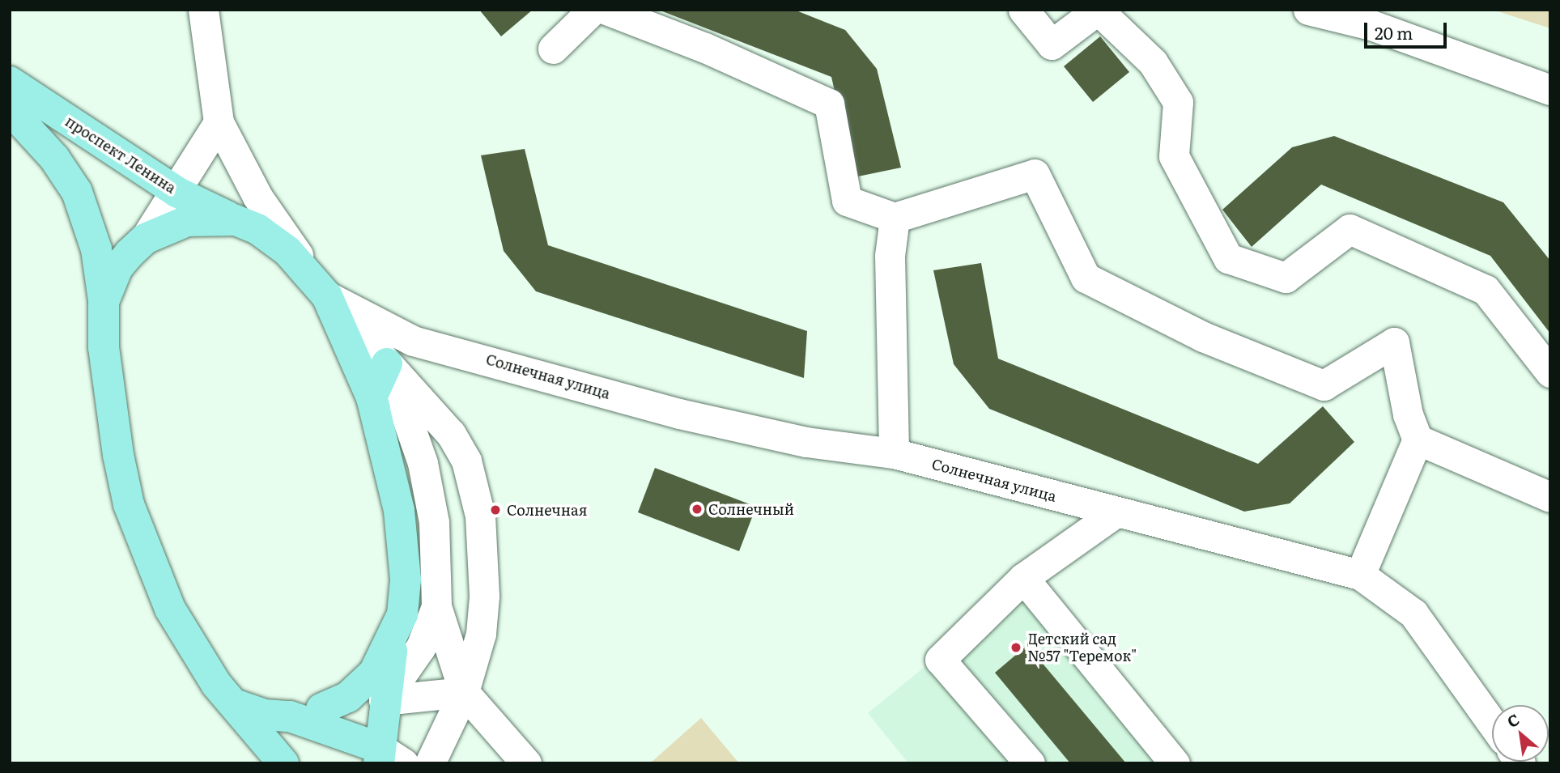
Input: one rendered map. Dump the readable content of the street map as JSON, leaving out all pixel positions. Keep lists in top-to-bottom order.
{
  "streets": {
    "main road": ["проспект Ленина"],
    "street": ["Солнечная улица"]
  },
  "crossings": [
    ["проспект Ленина", "Солнечная улица"]
  ],
  "places": ["Солнечный", "Солнечная", "Детский сад №57 \"Теремок\""],
  "scale_bar": "20 m",
  "north": "top left"
}
